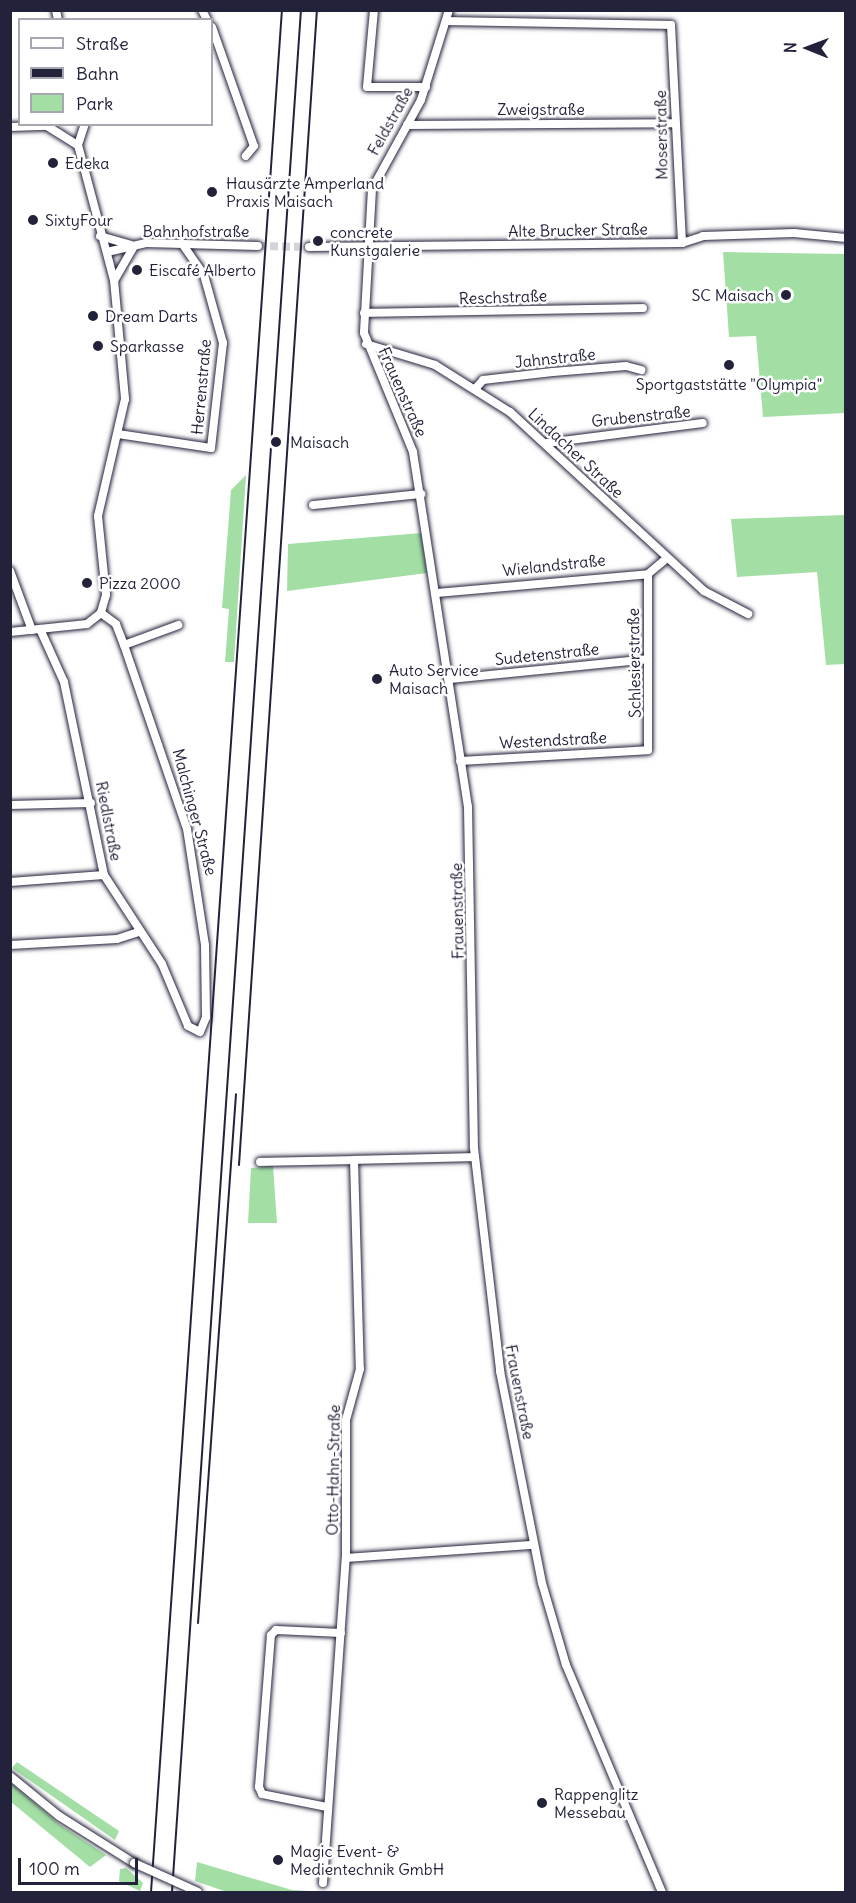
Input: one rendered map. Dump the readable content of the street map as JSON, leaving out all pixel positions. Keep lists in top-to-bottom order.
{
  "streets": {
    "street": [
      "Zweigstraße",
      "Feldstraße",
      "Moserstraße",
      "Alte Brucker Straße",
      "Bahnhofstraße",
      "Reschstraße",
      "Jahnstraße",
      "Herrenstraße",
      "Frauenstraße",
      "Grubenstraße",
      "Lindacher Straße",
      "Wielandstraße",
      "Sudetenstraße",
      "Schlesierstraße",
      "Westendstraße",
      "Malchinger Straße",
      "Riedlstraße",
      "Otto-Hahn-Straße"
    ]
  },
  "crossings": [
    ["Zweigstraße", "Feldstraße"],
    ["Zweigstraße", "Moserstraße"],
    ["Feldstraße", "Moserstraße"],
    ["Feldstraße", "Alte Brucker Straße"],
    ["Feldstraße", "Frauenstraße"],
    ["Moserstraße", "Alte Brucker Straße"],
    ["Alte Brucker Straße", "Frauenstraße"],
    ["Bahnhofstraße", "Herrenstraße"],
    ["Reschstraße", "Frauenstraße"],
    ["Jahnstraße", "Lindacher Straße"],
    ["Frauenstraße", "Lindacher Straße"],
    ["Frauenstraße", "Wielandstraße"],
    ["Frauenstraße", "Sudetenstraße"],
    ["Frauenstraße", "Westendstraße"],
    ["Frauenstraße", "Otto-Hahn-Straße"],
    ["Grubenstraße", "Lindacher Straße"],
    ["Wielandstraße", "Schlesierstraße"],
    ["Sudetenstraße", "Schlesierstraße"],
    ["Schlesierstraße", "Westendstraße"],
    ["Malchinger Straße", "Riedlstraße"]
  ],
  "places": [
    "Edeka",
    "Hausärzte Amperland Praxis Maisach",
    "SixtyFour",
    "concrete Kunstgalerie",
    "Eiscafé Alberto",
    "SC Maisach",
    "Dream Darts",
    "Sparkasse",
    "Sportgaststätte \"Olympia\"",
    "Maisach",
    "Pizza 2000",
    "Auto Service Maisach",
    "Rappenglitz Messebau",
    "Magic Event- & Medientechnik GmbH"
  ],
  "legend": ["Straße", "Bahn", "Park"],
  "scale_bar": "100 m",
  "north": "left"
}
